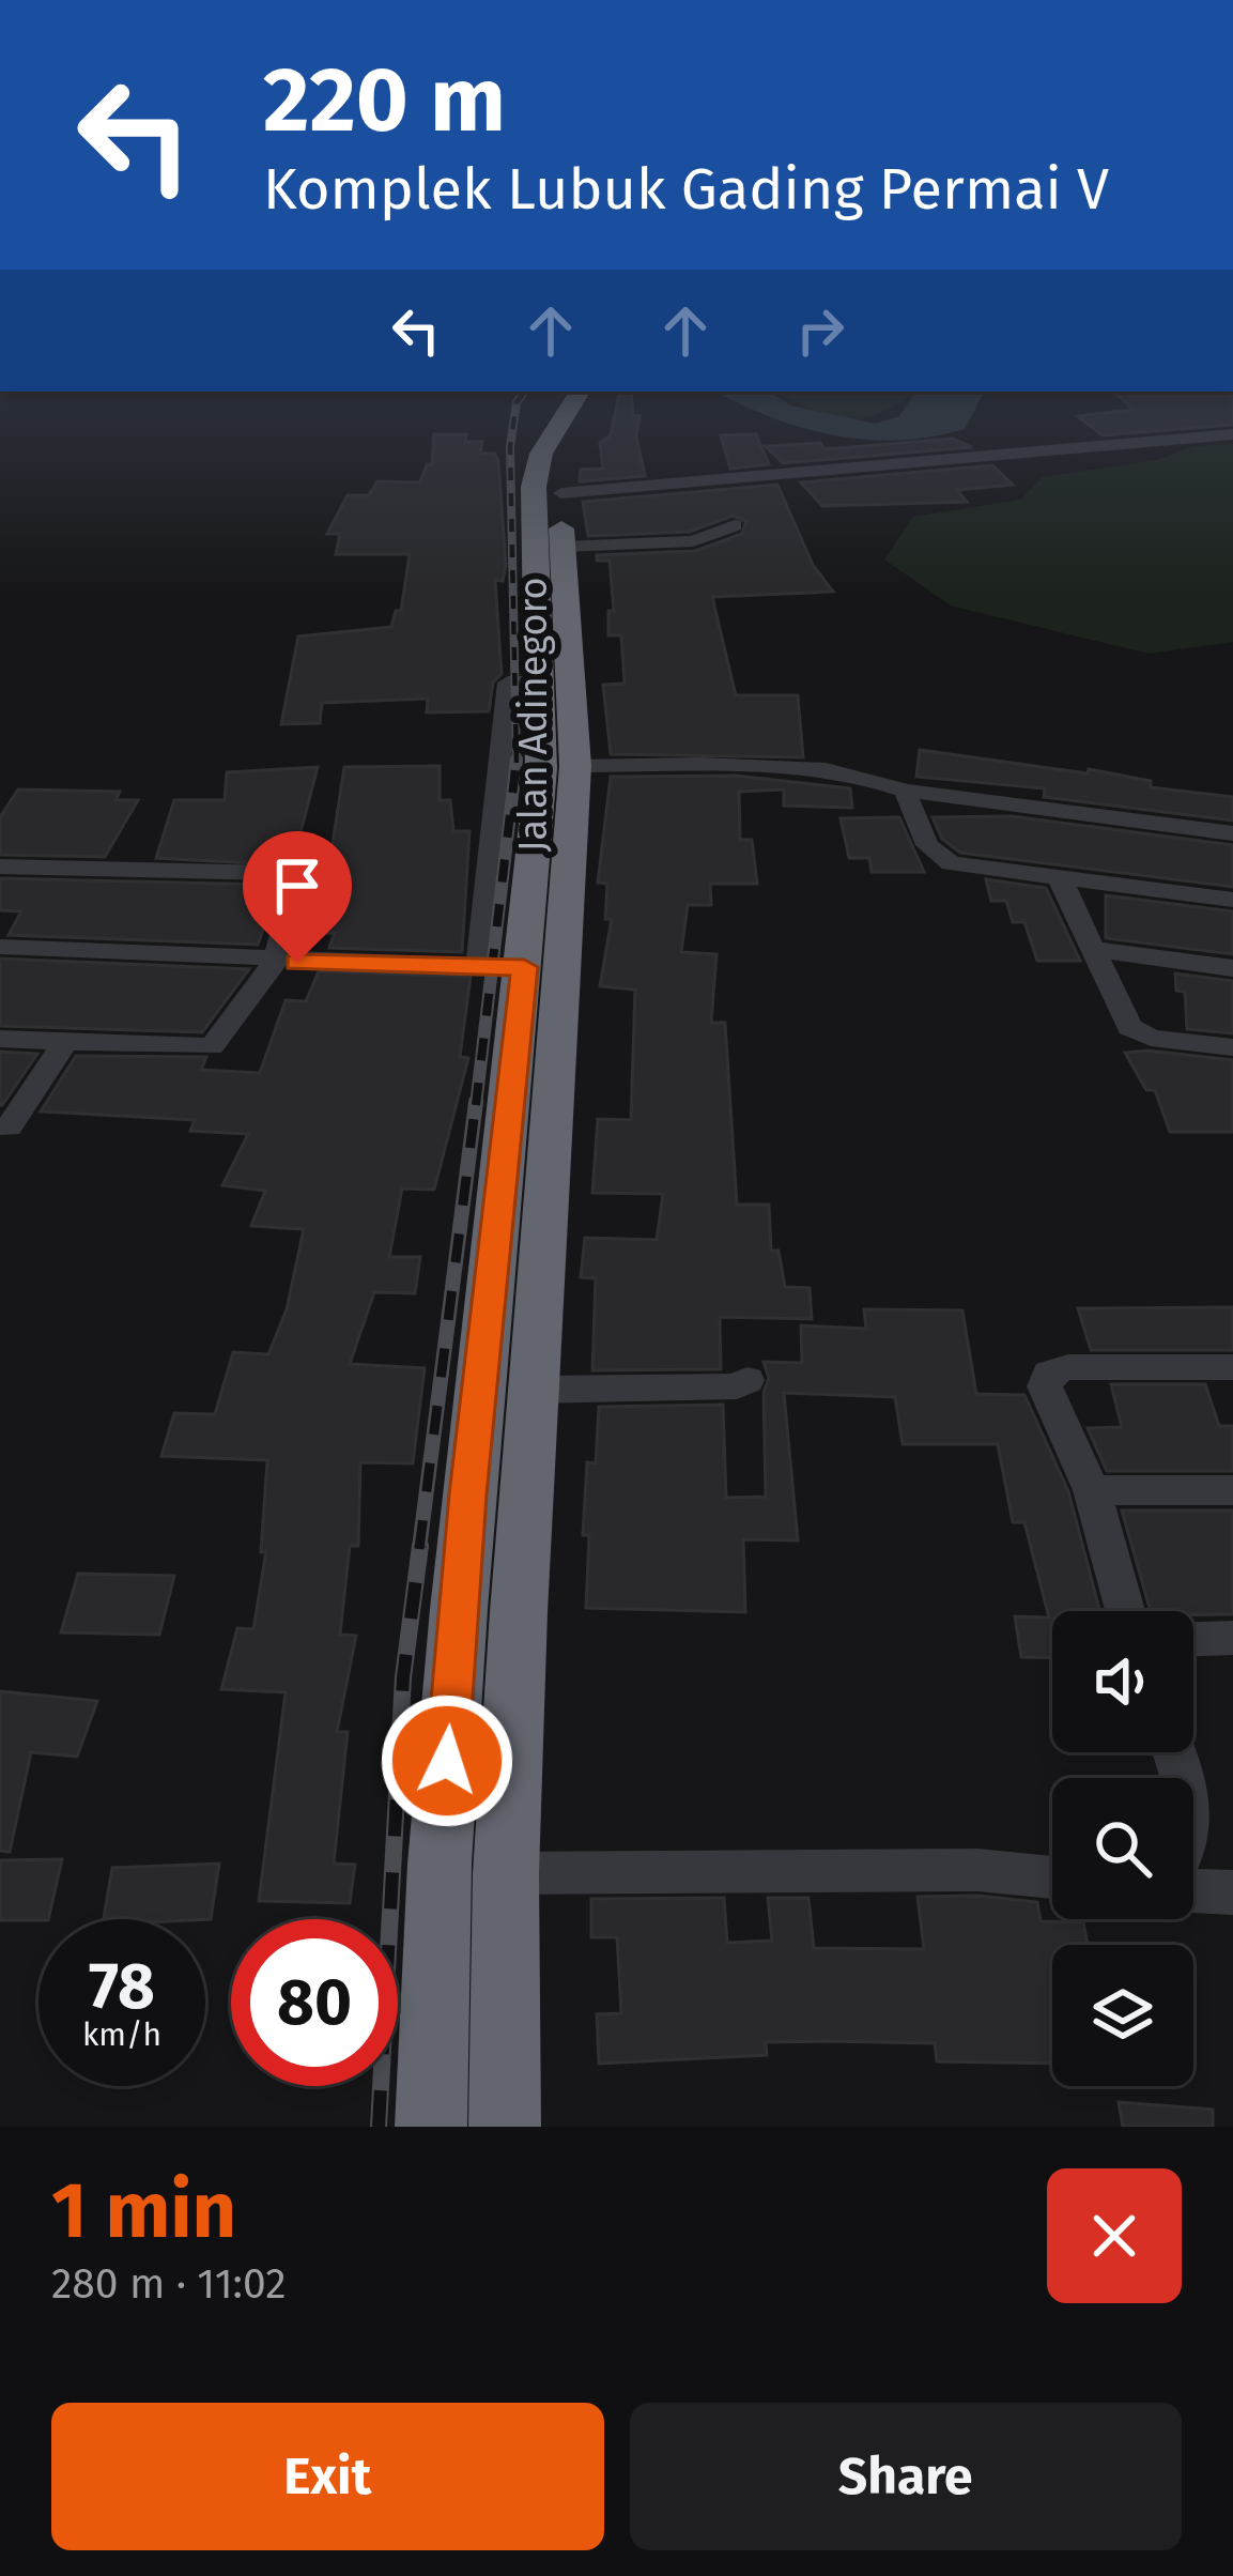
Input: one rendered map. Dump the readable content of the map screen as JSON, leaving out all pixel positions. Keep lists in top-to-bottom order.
{
  "streets": {
    "highway": ["Jalan Adinegoro"]
  },
  "page": {
    "turn": ["220 m", "Komplek Lubuk Gading Permai V"],
    "speed": "78 km/h",
    "limit": "80",
    "heading": ["1 min", "280 m · 11:02"],
    "buttons": ["Exit", "Share"]
  }
}
